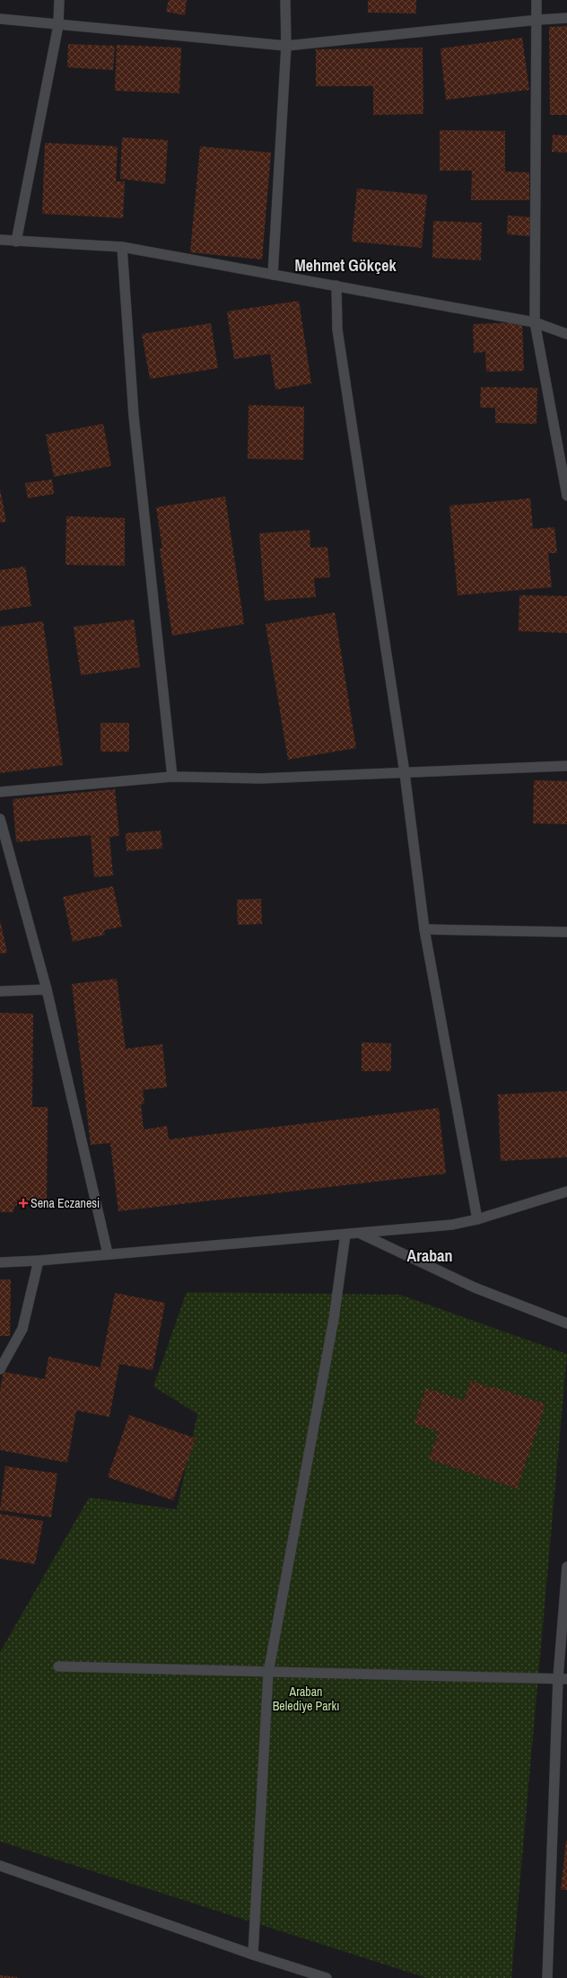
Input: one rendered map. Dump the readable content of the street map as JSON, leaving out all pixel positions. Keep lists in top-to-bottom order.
{
  "districts": ["Mehmet Gökçek", "Araban"],
  "parks": ["Araban Belediye Parkı"],
  "places": {
    "health": ["Sena Eczanesi"]
  }
}
